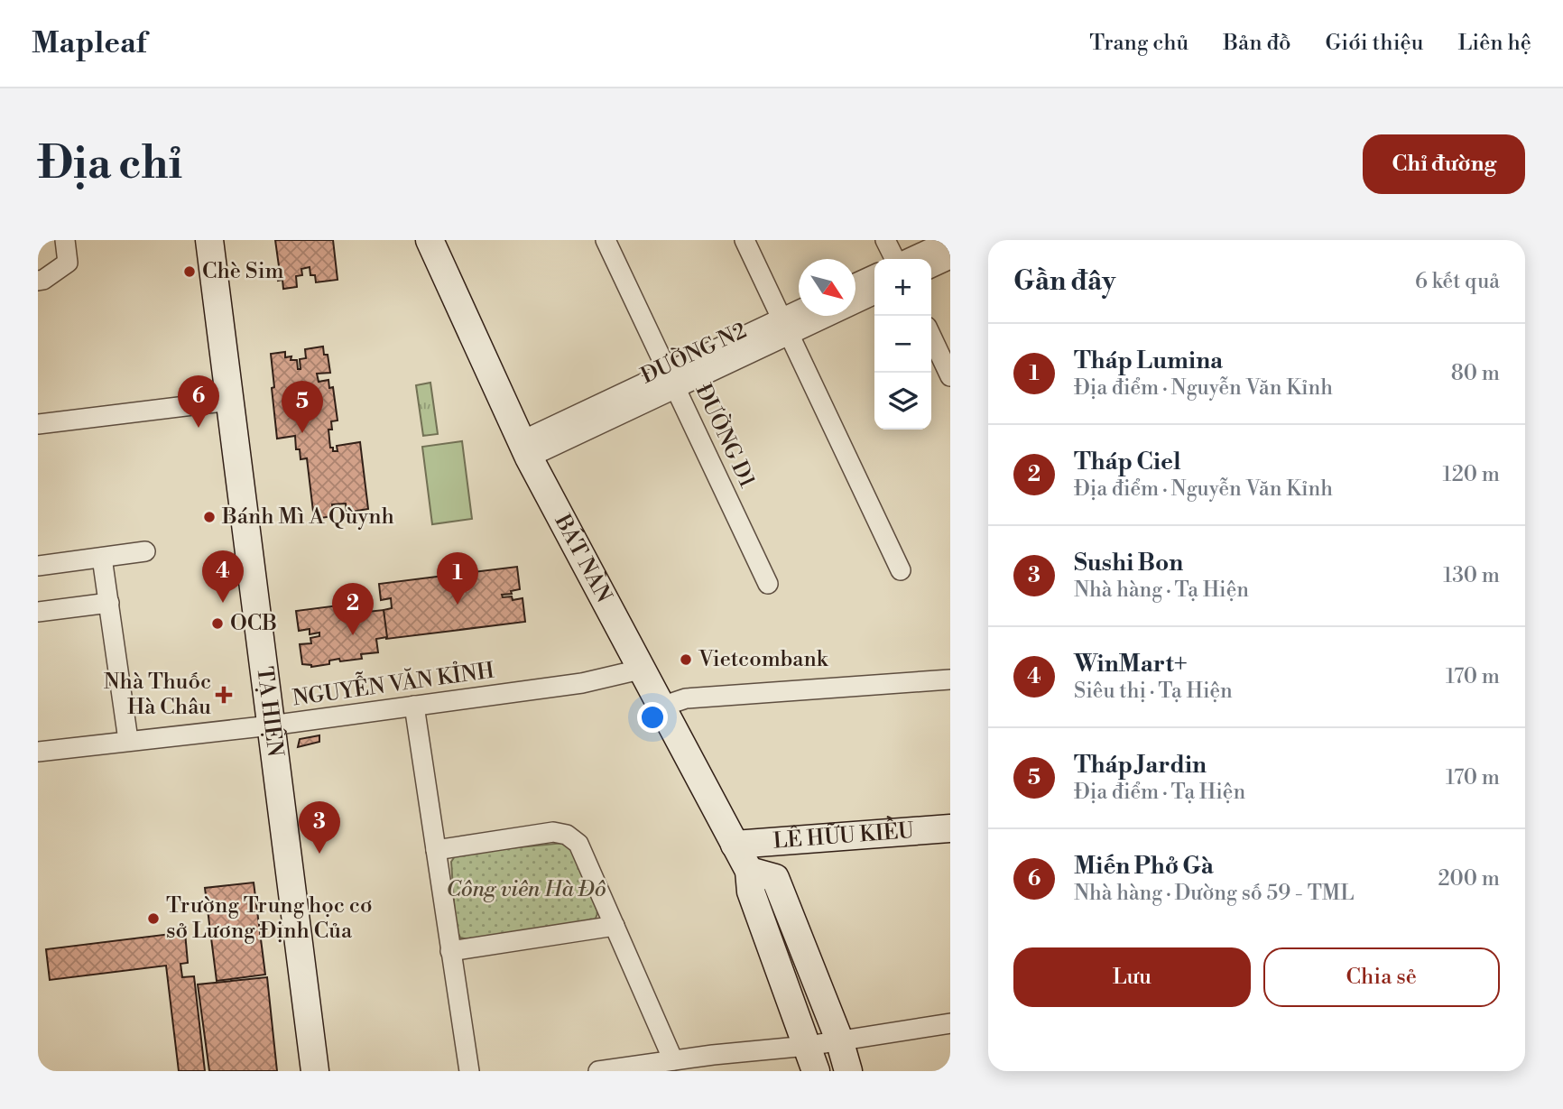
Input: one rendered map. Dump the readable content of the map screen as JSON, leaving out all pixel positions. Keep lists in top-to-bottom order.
{
  "streets": {
    "street": [
      "ĐƯỜNG N2",
      "ĐƯỜNG D1",
      "BÁT NÀN",
      "NGUYỄN VĂN KỈNH",
      "TẠ HIỆN",
      "LÊ HỮU KIỀU"
    ]
  },
  "crossings": [
    ["ĐƯỜNG N2", "ĐƯỜNG D1"],
    ["ĐƯỜNG N2", "BÁT NÀN"],
    ["BÁT NÀN", "NGUYỄN VĂN KỈNH"],
    ["BÁT NÀN", "LÊ HỮU KIỀU"],
    ["NGUYỄN VĂN KỈNH", "TẠ HIỆN"]
  ],
  "parks": ["Công viên Hà Đô"],
  "places": {
    "other": [
      "Chè Sim",
      "Bánh Mì A Qùynh",
      "OCB",
      "Vietcombank",
      "Trường Trung học cơ sở Lương Định Của"
    ],
    "health": ["Nhà Thuốc Hà Châu"]
  },
  "north": "bottom right",
  "page": {
    "header": "Mapleaf",
    "nav": [
      "Trang chủ",
      "Bản đồ",
      "Giới thiệu",
      "Liên hệ"
    ],
    "buttons": [
      "Chỉ đường",
      ["Lưu", "Chia sẻ"]
    ],
    "title": "Địa chỉ",
    "heading": ["Gần đây", "6 kết quả"],
    "map_buttons": ["+", "−"],
    "list": [
      {
        "mark": "1",
        "name": "Tháp Lumina",
        "note": "Địa điểm · Nguyễn Văn Kỉnh",
        "value": "80 m"
      },
      {
        "mark": "2",
        "name": "Tháp Ciel",
        "note": "Địa điểm · Nguyễn Văn Kỉnh",
        "value": "120 m"
      },
      {
        "mark": "3",
        "name": "Sushi Bon",
        "note": "Nhà hàng · Tạ Hiện",
        "value": "130 m"
      },
      {
        "mark": "4",
        "name": "WinMart+",
        "note": "Siêu thị · Tạ Hiện",
        "value": "170 m"
      },
      {
        "mark": "5",
        "name": "Tháp Jardin",
        "note": "Địa điểm · Tạ Hiện",
        "value": "170 m"
      },
      {
        "mark": "6",
        "name": "Miến Phở Gà",
        "note": "Nhà hàng · Dường số 59 - TML",
        "value": "200 m"
      }
    ],
    "pins": [
      "6",
      "5",
      "4",
      "1",
      "2",
      "3"
    ]
  }
}
